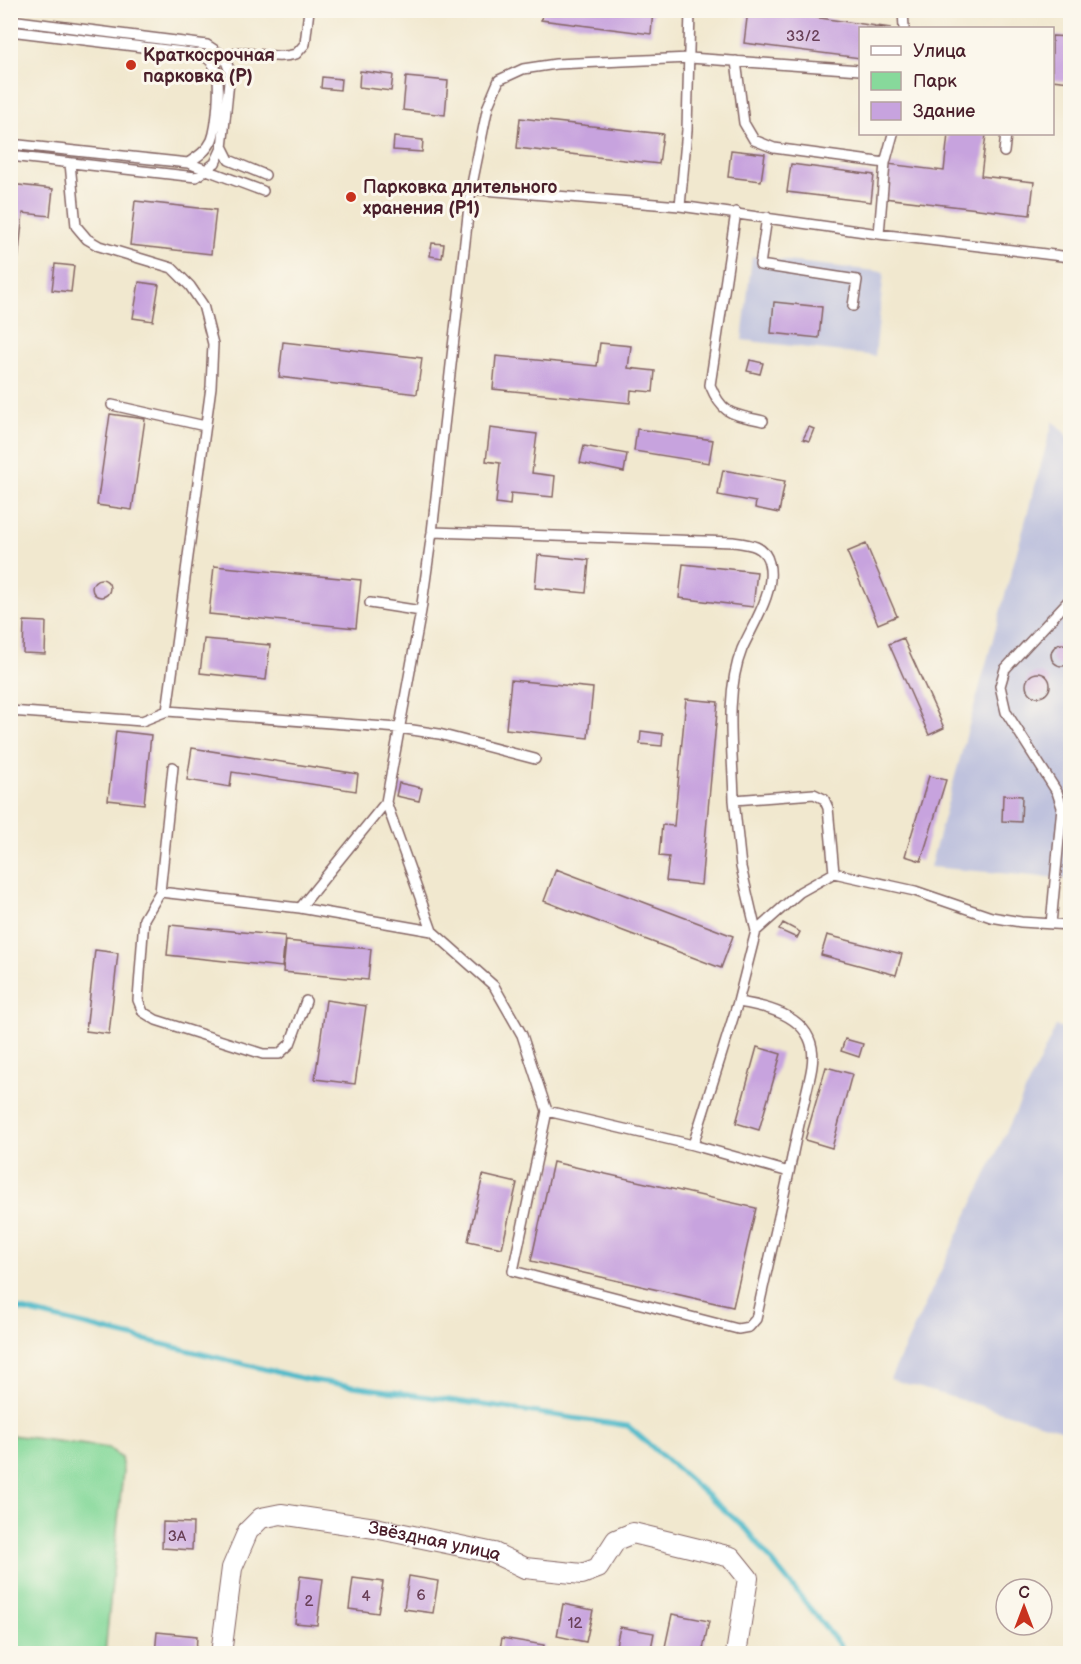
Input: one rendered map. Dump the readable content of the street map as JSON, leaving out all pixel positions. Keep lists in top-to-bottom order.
{
  "streets": {
    "street": ["Звёздная улица"]
  },
  "places": ["Краткосрочная парковка (P)", "Парковка длительного хранения (P1)"],
  "house_numbers": [
    "33/2",
    "3А",
    "6",
    "4",
    "2",
    "12"
  ],
  "legend": ["Улица", "Парк", "Здание"],
  "north": "top"
}
